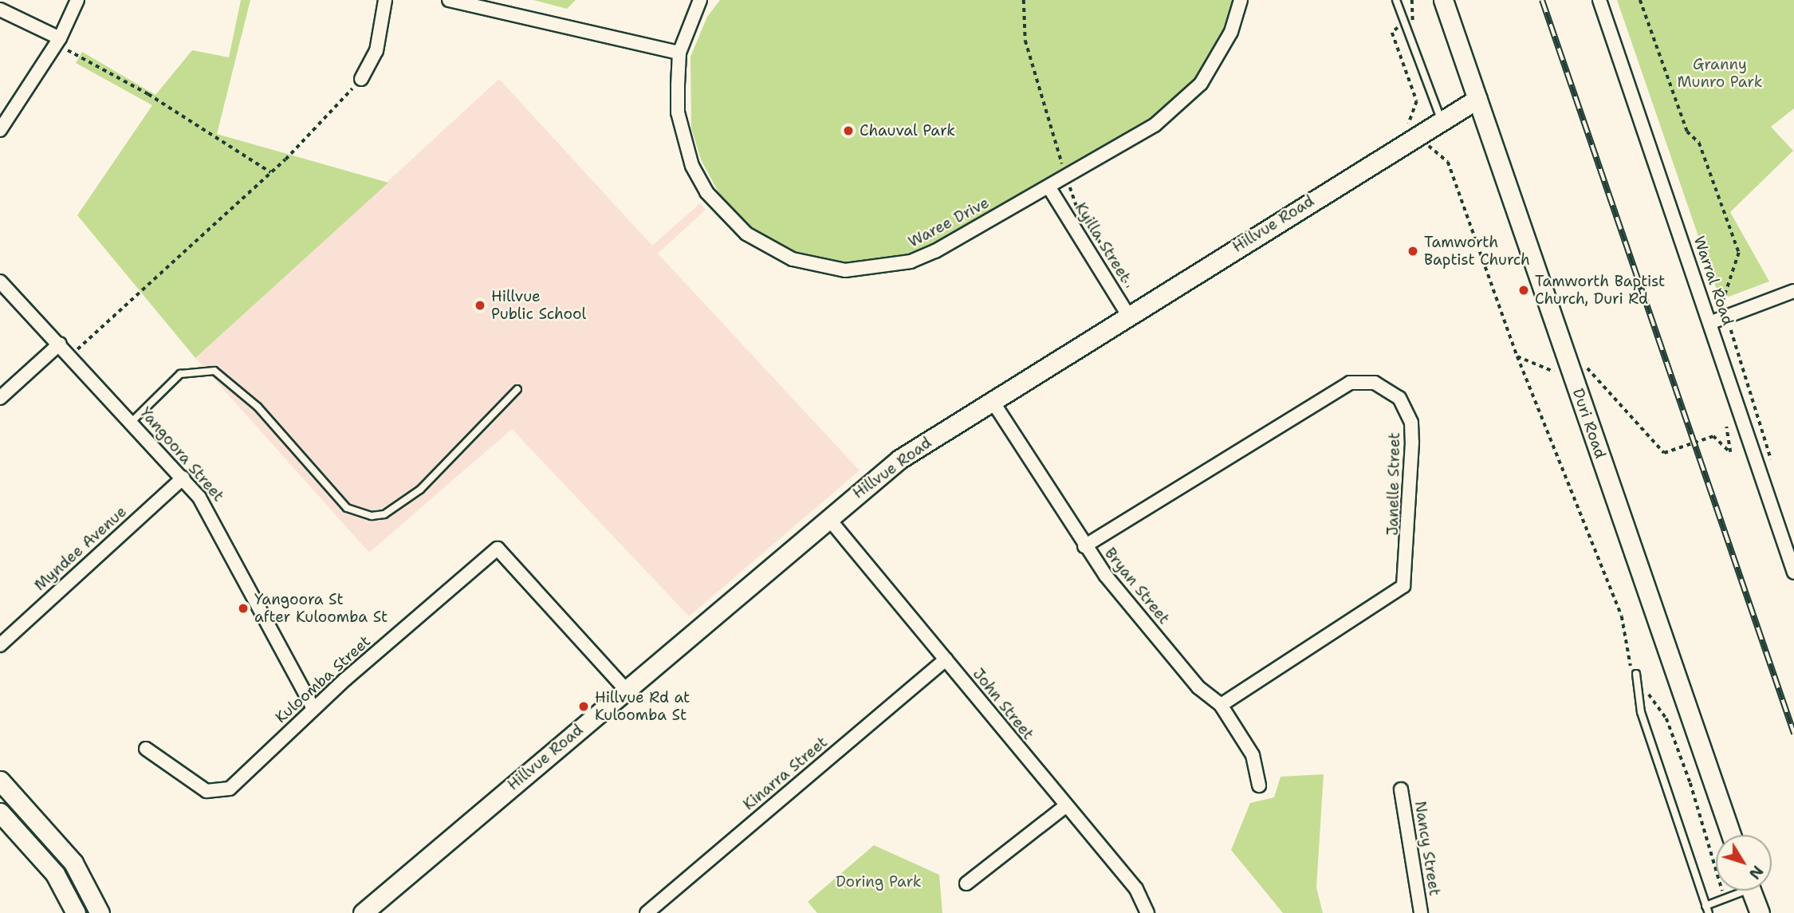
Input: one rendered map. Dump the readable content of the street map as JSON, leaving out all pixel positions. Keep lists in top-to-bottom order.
{
  "streets": {
    "street": [
      "Waree Drive",
      "Hillvue Road",
      "Kyilla Street",
      "Warral Road",
      "Duri Road",
      "Yangoora Street",
      "Janelle Street",
      "Myndee Avenue",
      "Bryan Street",
      "Kuloomba Street",
      "John Street",
      "Kinarra Street",
      "Nancy Street"
    ]
  },
  "crossings": [
    ["Waree Drive", "Kyilla Street"],
    ["Hillvue Road", "Kyilla Street"],
    ["Hillvue Road", "Duri Road"],
    ["Hillvue Road", "Bryan Street"],
    ["Hillvue Road", "Kuloomba Street"],
    ["Hillvue Road", "John Street"],
    ["Yangoora Street", "Myndee Avenue"],
    ["Yangoora Street", "Kuloomba Street"],
    ["Janelle Street", "Bryan Street"],
    ["John Street", "Kinarra Street"]
  ],
  "parks": ["Granny Munro Park", "Doring Park"],
  "places": [
    "Chauval Park",
    "Tamworth Baptist Church",
    "Tamworth Baptist Church, Duri Rd",
    "Hillvue Public School",
    "Yangoora St after Kuloomba St",
    "Hillvue Rd at Kuloomba St"
  ],
  "north": "bottom right"
}
